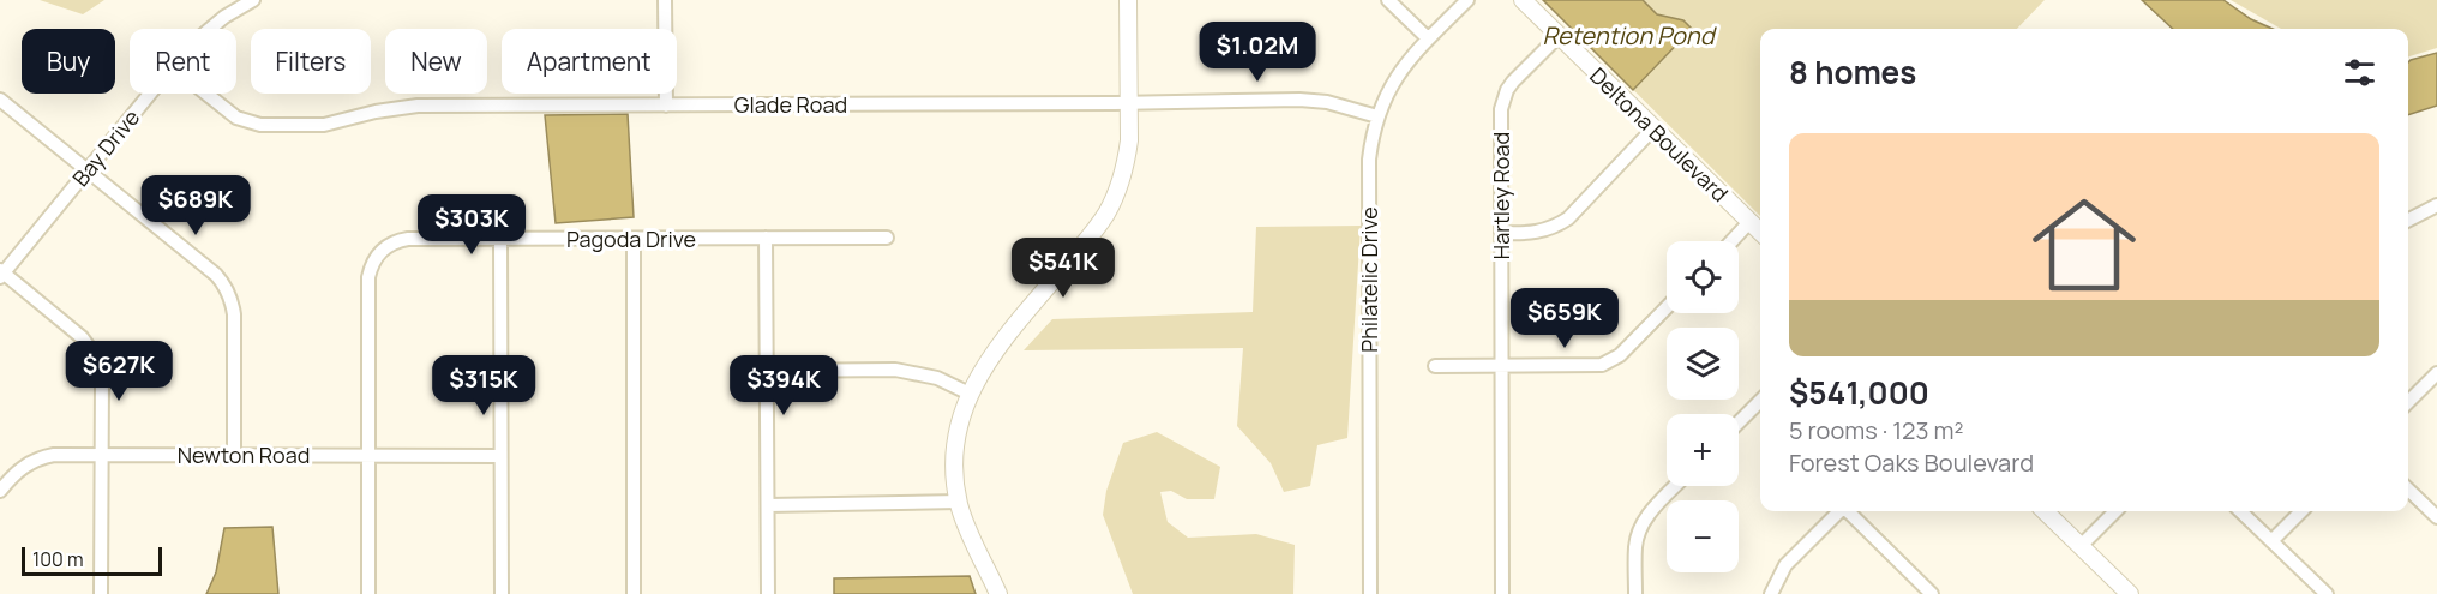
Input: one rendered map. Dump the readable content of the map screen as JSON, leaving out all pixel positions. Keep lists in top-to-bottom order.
{
  "streets": {
    "main road": ["Deltona Boulevard"],
    "street": [
      "Glade Road",
      "Bay Drive",
      "Hartley Road",
      "Pagoda Drive",
      "Philatelic Drive",
      "Newton Road"
    ]
  },
  "crossings": [
    ["Glade Road", "Philatelic Drive"],
    ["Deltona Boulevard", "Hartley Road"],
    ["Pagoda Drive", "Newton Road"]
  ],
  "water": ["Retention Pond"],
  "scale_bar": "100 m",
  "page": {
    "price": [
      "$1.02M",
      "$689K",
      "$303K",
      "$541K",
      "$659K",
      "$627K",
      "$315K",
      "$394K"
    ],
    "chip": [
      "Buy",
      "Rent",
      "Filters",
      "New",
      "Apartment"
    ],
    "heading": "8 homes",
    "list": [
      {
        "name": "$541,000",
        "note": "5 rooms · 123 m² · Forest Oaks Boulevard"
      }
    ],
    "map_buttons": ["+", "−"],
    "scale": "100 m"
  }
}
